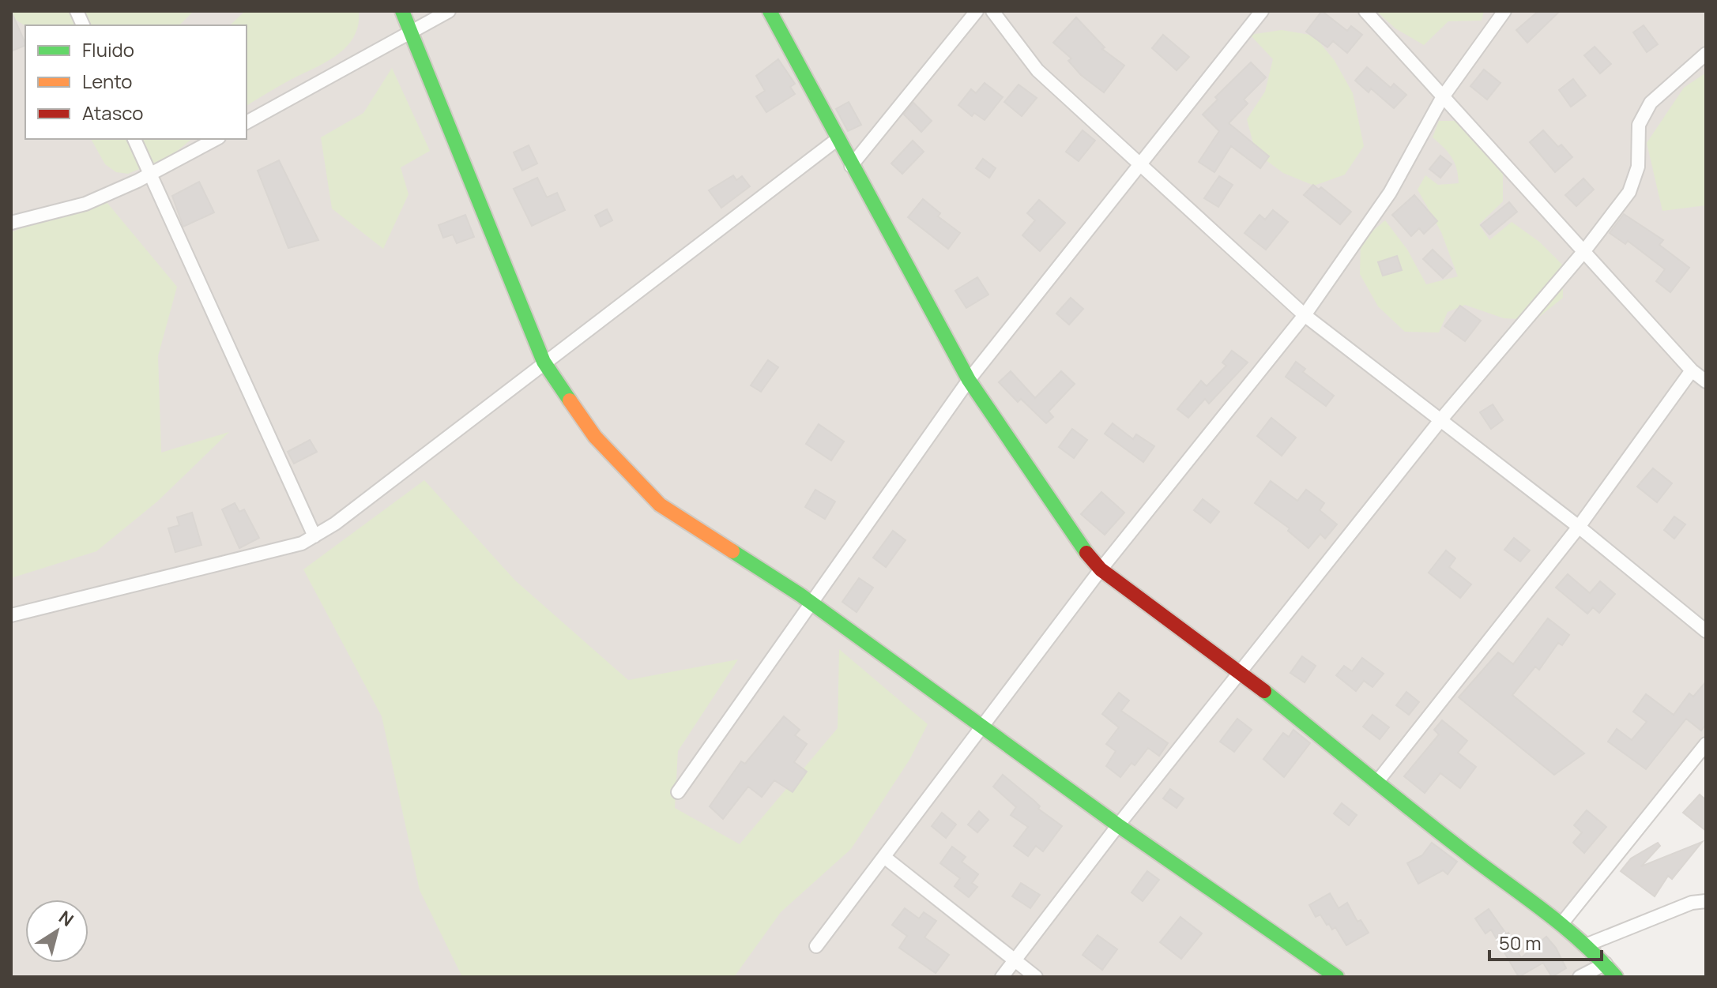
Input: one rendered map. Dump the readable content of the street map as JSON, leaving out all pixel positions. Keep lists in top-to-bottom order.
{
  "legend": ["Fluido", "Lento", "Atasco"],
  "scale_bar": "50 m",
  "north": "top right"
}
